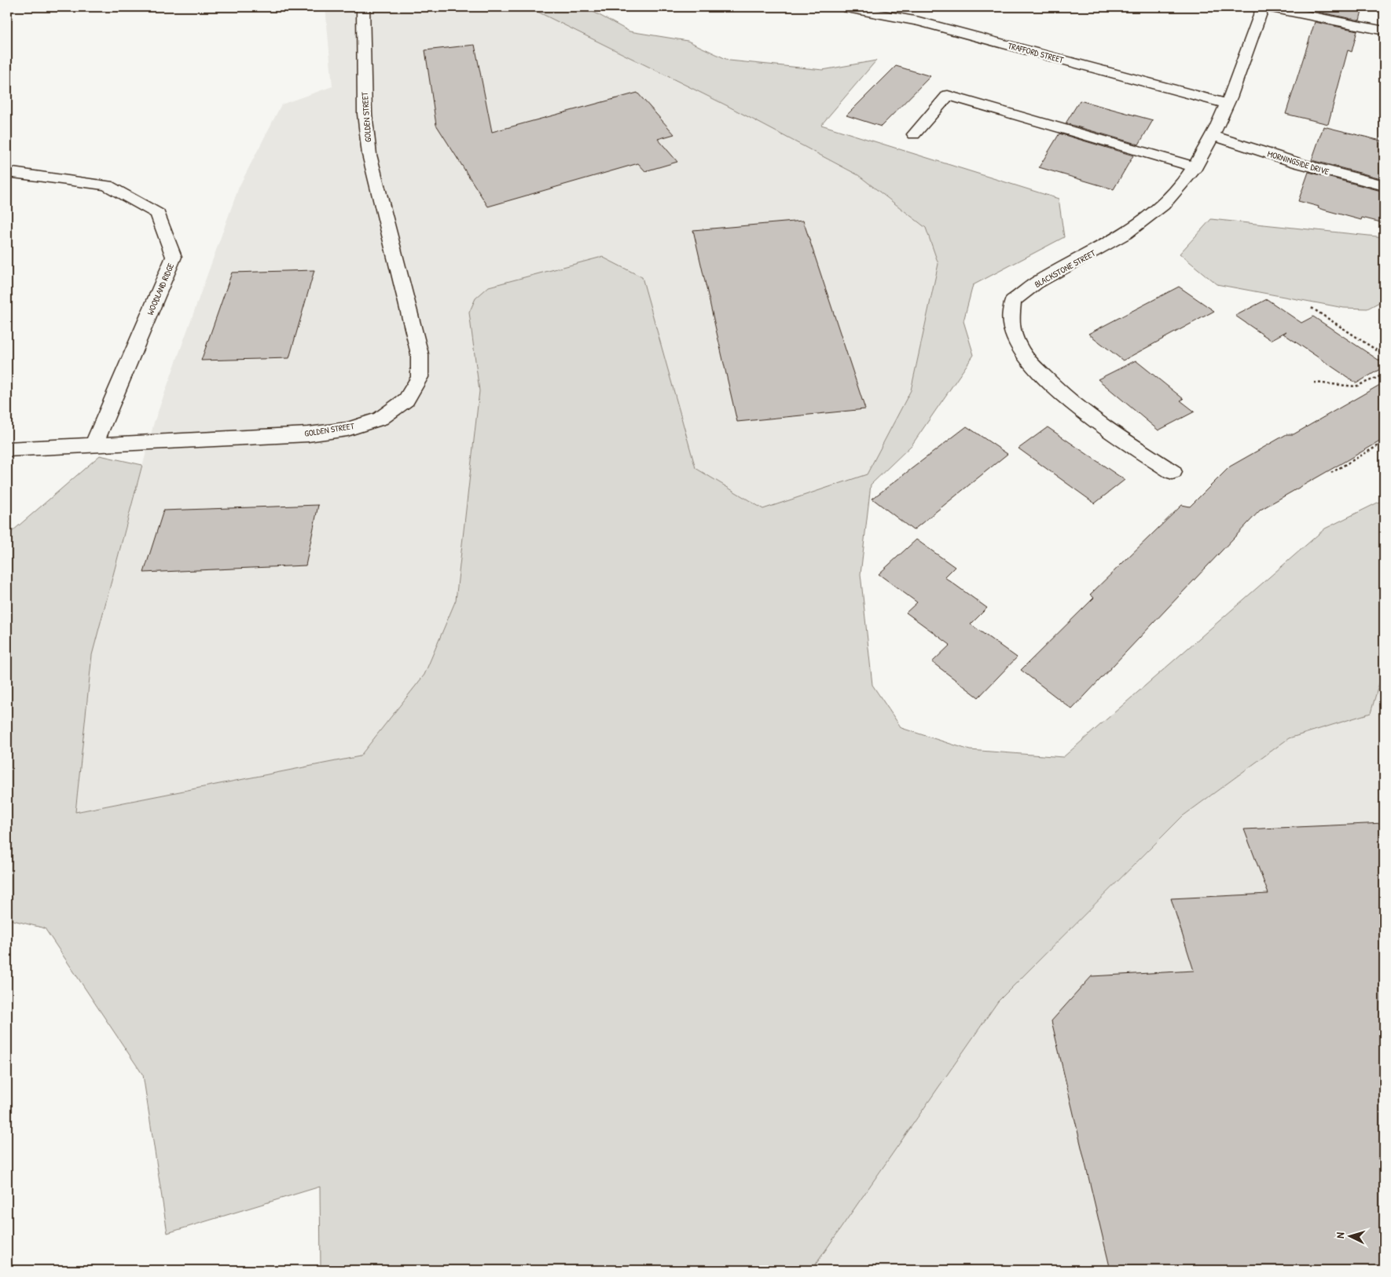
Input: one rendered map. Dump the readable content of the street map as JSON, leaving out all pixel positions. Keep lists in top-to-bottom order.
{
  "streets": {
    "street": [
      "TRAFFORD STREET",
      "GOLDEN STREET",
      "MORNINGSIDE DRIVE",
      "BLACKSTONE STREET",
      "WOODLAND RIDGE"
    ]
  },
  "crossings": [
    ["TRAFFORD STREET", "BLACKSTONE STREET"],
    ["GOLDEN STREET", "WOODLAND RIDGE"],
    ["MORNINGSIDE DRIVE", "BLACKSTONE STREET"]
  ],
  "north": "left"
}
